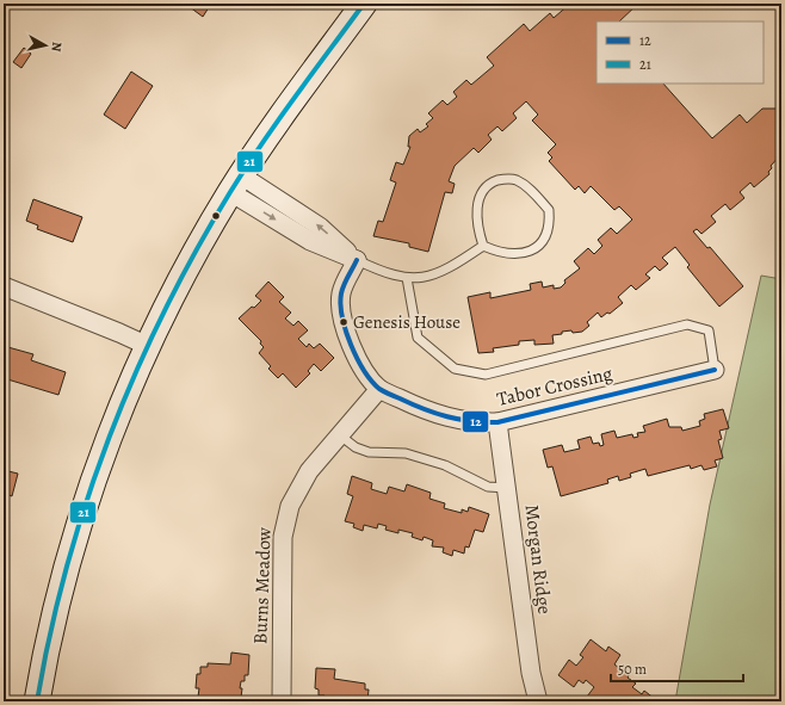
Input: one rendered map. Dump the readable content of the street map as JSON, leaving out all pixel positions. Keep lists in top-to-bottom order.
{
  "streets": {
    "street": ["Tabor Crossing", "Morgan Ridge", "Burns Meadow"]
  },
  "crossings": [
    ["Tabor Crossing", "Morgan Ridge"],
    ["Tabor Crossing", "Burns Meadow"]
  ],
  "places": ["Genesis House"],
  "lines": ["transit line 21", "transit line 12"],
  "legend": ["12", "21"],
  "scale_bar": "50 m",
  "north": "right"
}
